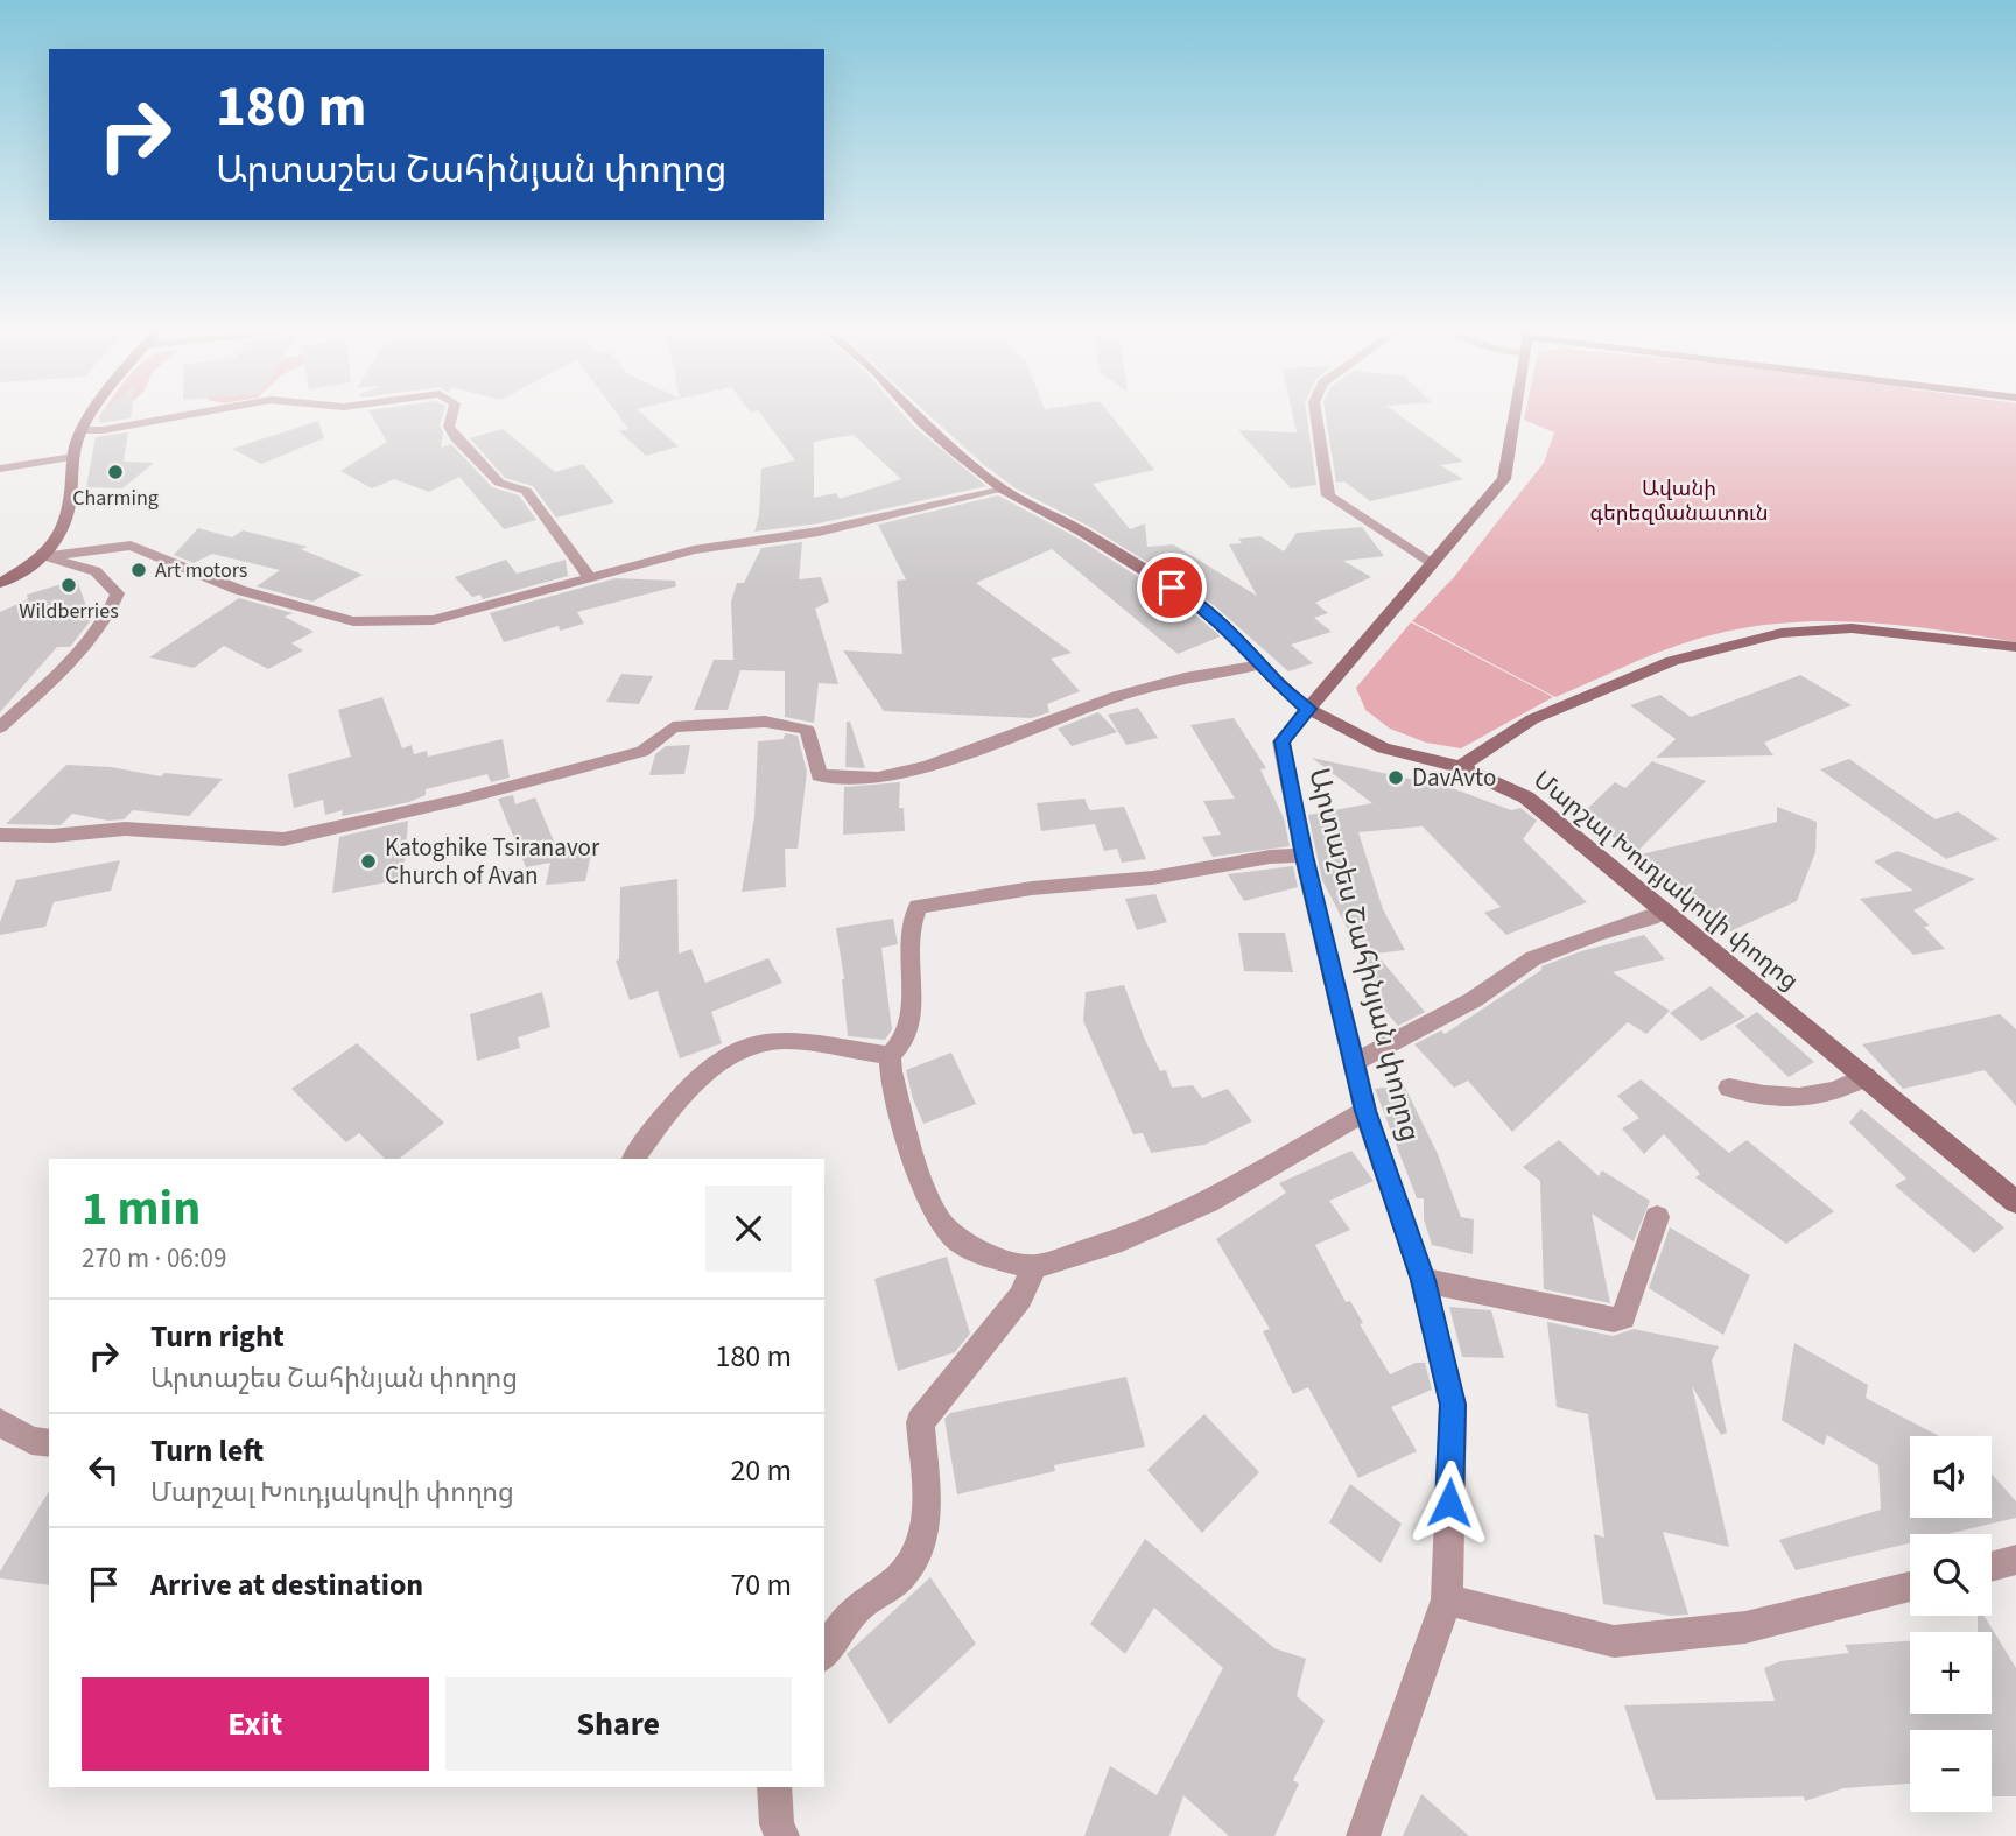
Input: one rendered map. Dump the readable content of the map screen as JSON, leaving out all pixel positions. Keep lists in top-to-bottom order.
{
  "streets": {
    "street": ["Մարշալ Խուդյակովի փողոց", "Արտաշես Շահինյան փողոց"]
  },
  "crossings": [
    ["Մարշալ Խուդյակովի փողոց", "Արտաշես Շահինյան փողոց"]
  ],
  "parks": ["Ավանի գերեզմանատուն"],
  "places": [
    "Charming",
    "Art motors",
    "Wildberries",
    "DavAvto",
    "Katoghike Tsiranavor Church of Avan"
  ],
  "page": {
    "turn": ["180 m", "Արտաշես Շահինյան փողոց"],
    "heading": ["1 min", "270 m · 06:09"],
    "list": [
      {
        "name": "Turn right",
        "note": "Արտաշես Շահինյան փողոց",
        "value": "180 m"
      },
      {
        "name": "Turn left",
        "note": "Մարշալ Խուդյակովի փողոց",
        "value": "20 m"
      },
      {
        "name": "Arrive at destination",
        "value": "70 m"
      }
    ],
    "map_buttons": ["+", "−"],
    "buttons": ["Exit", "Share"]
  }
}
